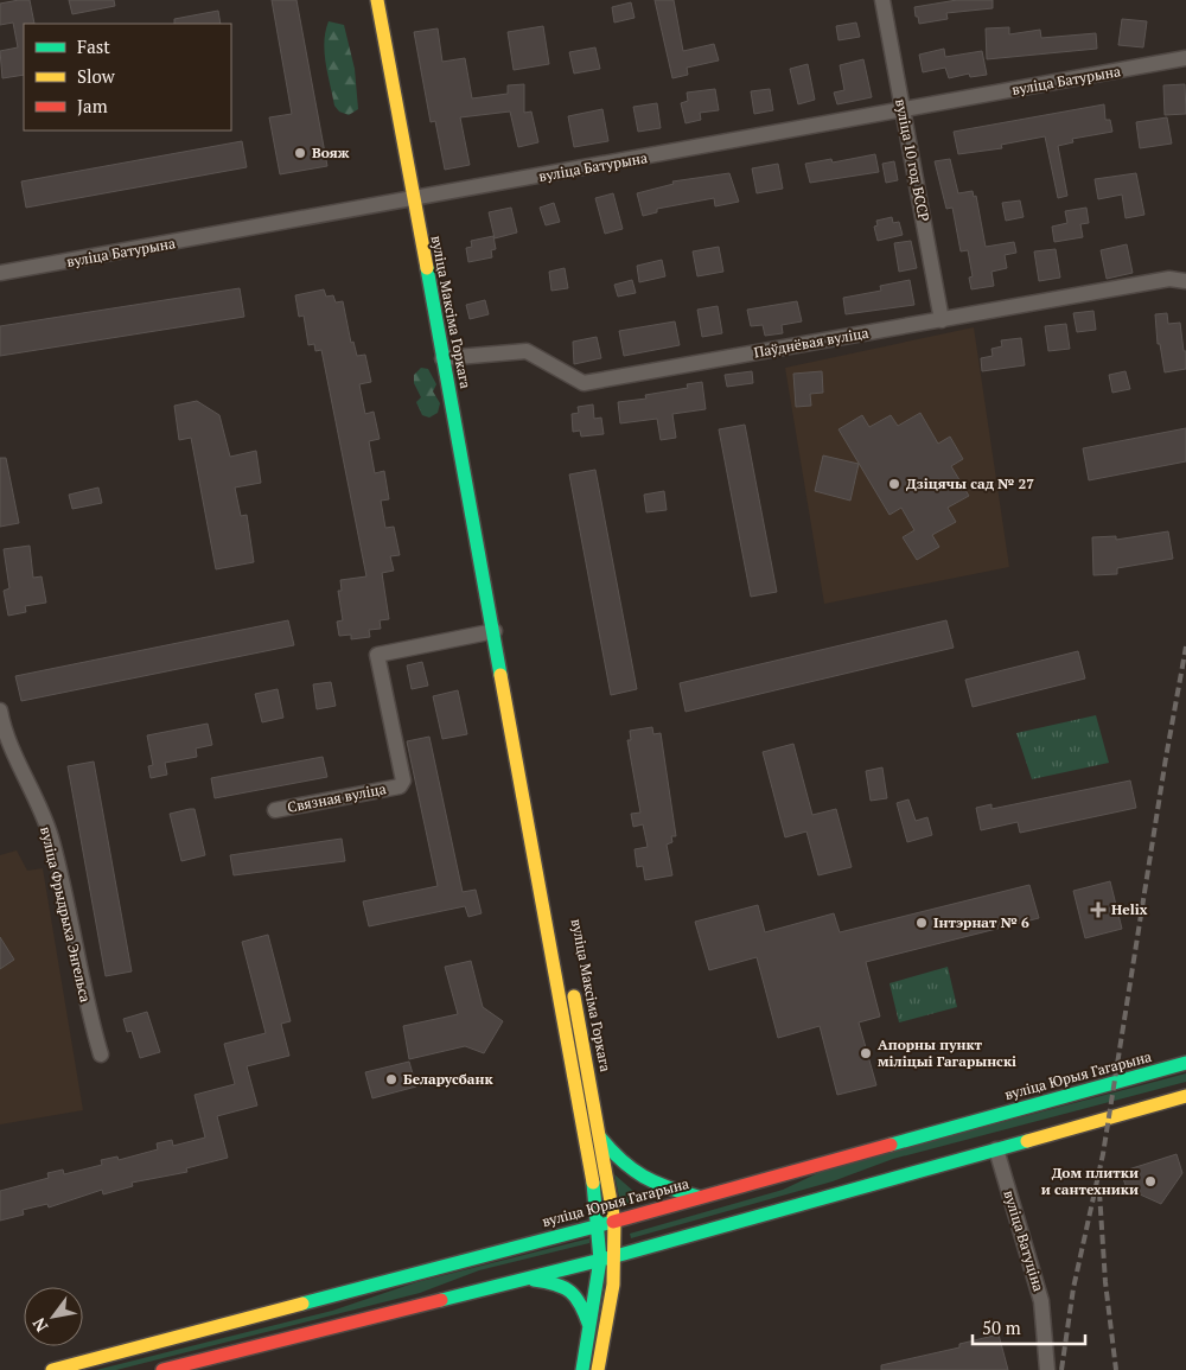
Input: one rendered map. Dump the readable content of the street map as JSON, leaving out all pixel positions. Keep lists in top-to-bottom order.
{
  "streets": {
    "main road": ["вуліца Максіма Горкага", "вуліца Юрыя Гагарына"],
    "street": [
      "вуліца Батурына",
      "вуліца 10 год БССР",
      "Паўднёвая вуліца",
      "Связная вуліца",
      "вуліца Фрыдрыха Энгельса",
      "вуліца Ватуціна"
    ]
  },
  "crossings": [
    ["вуліца Батурына", "вуліца 10 год БССР"],
    ["вуліца Батурына", "вуліца Максіма Горкага"],
    ["вуліца 10 год БССР", "Паўднёвая вуліца"],
    ["вуліца Максіма Горкага", "Паўднёвая вуліца"],
    ["вуліца Максіма Горкага", "Связная вуліца"],
    ["вуліца Максіма Горкага", "вуліца Юрыя Гагарына"]
  ],
  "places": {
    "other": [
      "Вояж",
      "Дзіцячы сад № 27",
      "Інтэрнат № 6",
      "Апорны пункт міліцыі Гагарынскі",
      "Беларусбанк",
      "Дом плитки и сантехники"
    ],
    "health": ["Helix"]
  },
  "legend": ["Fast", "Slow", "Jam"],
  "scale_bar": "50 m",
  "north": "bottom left"
}
